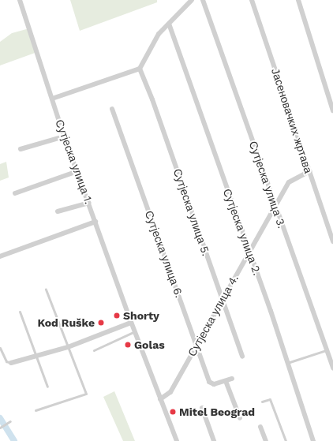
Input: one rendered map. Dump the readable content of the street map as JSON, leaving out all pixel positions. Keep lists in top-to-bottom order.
{
  "streets": {
    "street": [
      "Јасеновачких жртава",
      "Сутјеска улица 1.",
      "Сутјеска улица 3.",
      "Сутјеска улица 5.",
      "Сутјеска улица 2.",
      "Сутјеска улица 6.",
      "Сутјеска улица 4."
    ]
  },
  "crossings": [
    ["Јасеновачких жртава", "Сутјеска улица 4."],
    ["Сутјеска улица 1.", "Сутјеска улица 4."],
    ["Сутјеска улица 3.", "Сутјеска улица 4."],
    ["Сутјеска улица 5.", "Сутјеска улица 4."],
    ["Сутјеска улица 2.", "Сутјеска улица 4."],
    ["Сутјеска улица 6.", "Сутјеска улица 4."]
  ],
  "places": [
    "Shorty",
    "Kod Ruške",
    "Golas",
    "Mitel Beograd"
  ]
}
